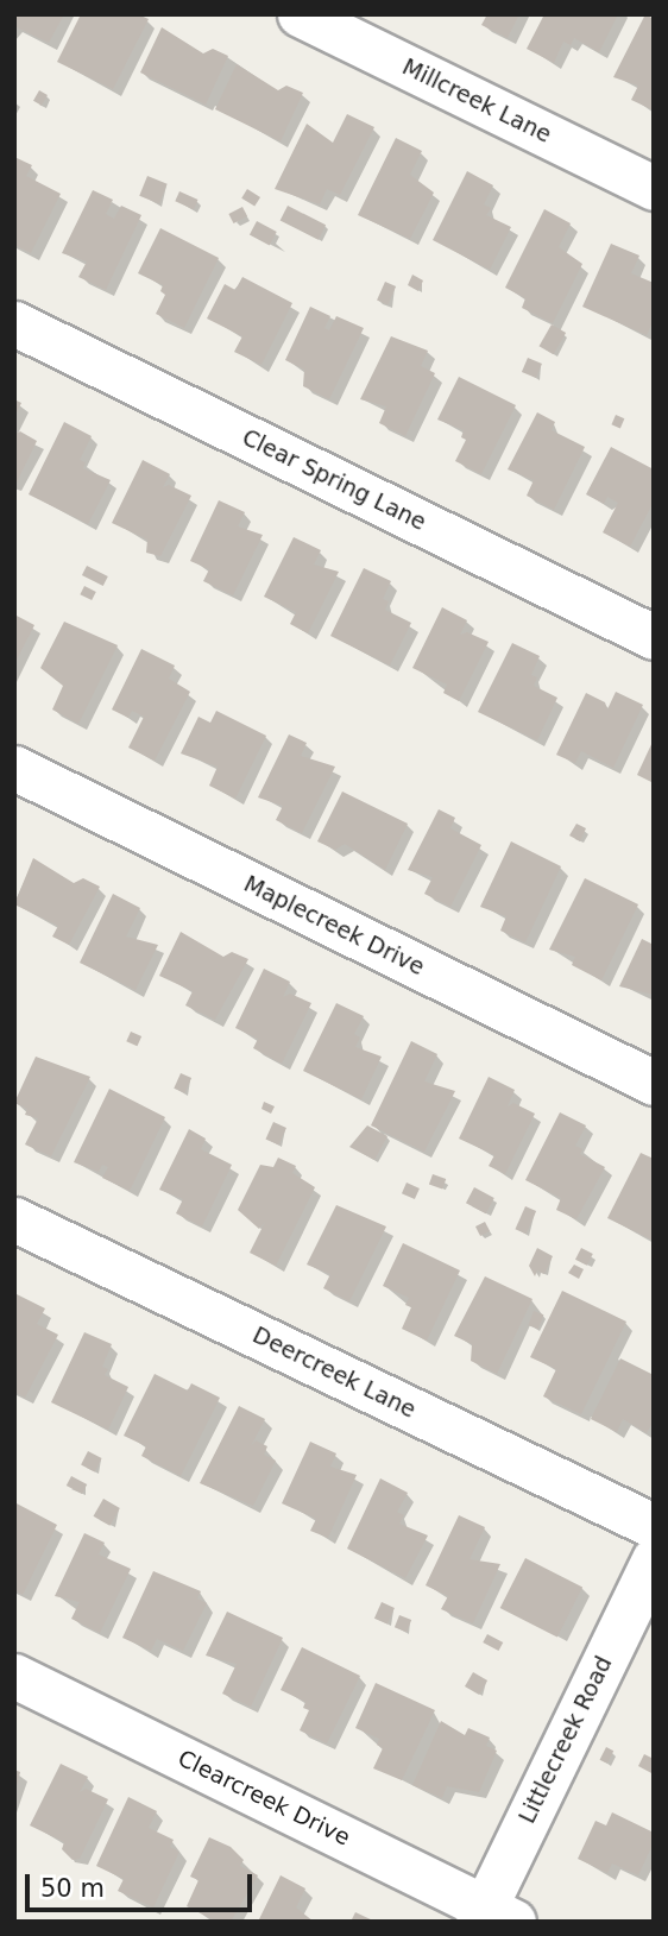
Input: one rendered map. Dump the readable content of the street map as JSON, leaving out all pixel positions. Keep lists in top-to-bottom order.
{
  "streets": {
    "street": [
      "Millcreek Lane",
      "Clear Spring Lane",
      "Maplecreek Drive",
      "Deercreek Lane",
      "Littlecreek Road",
      "Clearcreek Drive"
    ]
  },
  "crossings": [
    ["Littlecreek Road", "Clearcreek Drive"]
  ],
  "scale_bar": "50 m"
}
